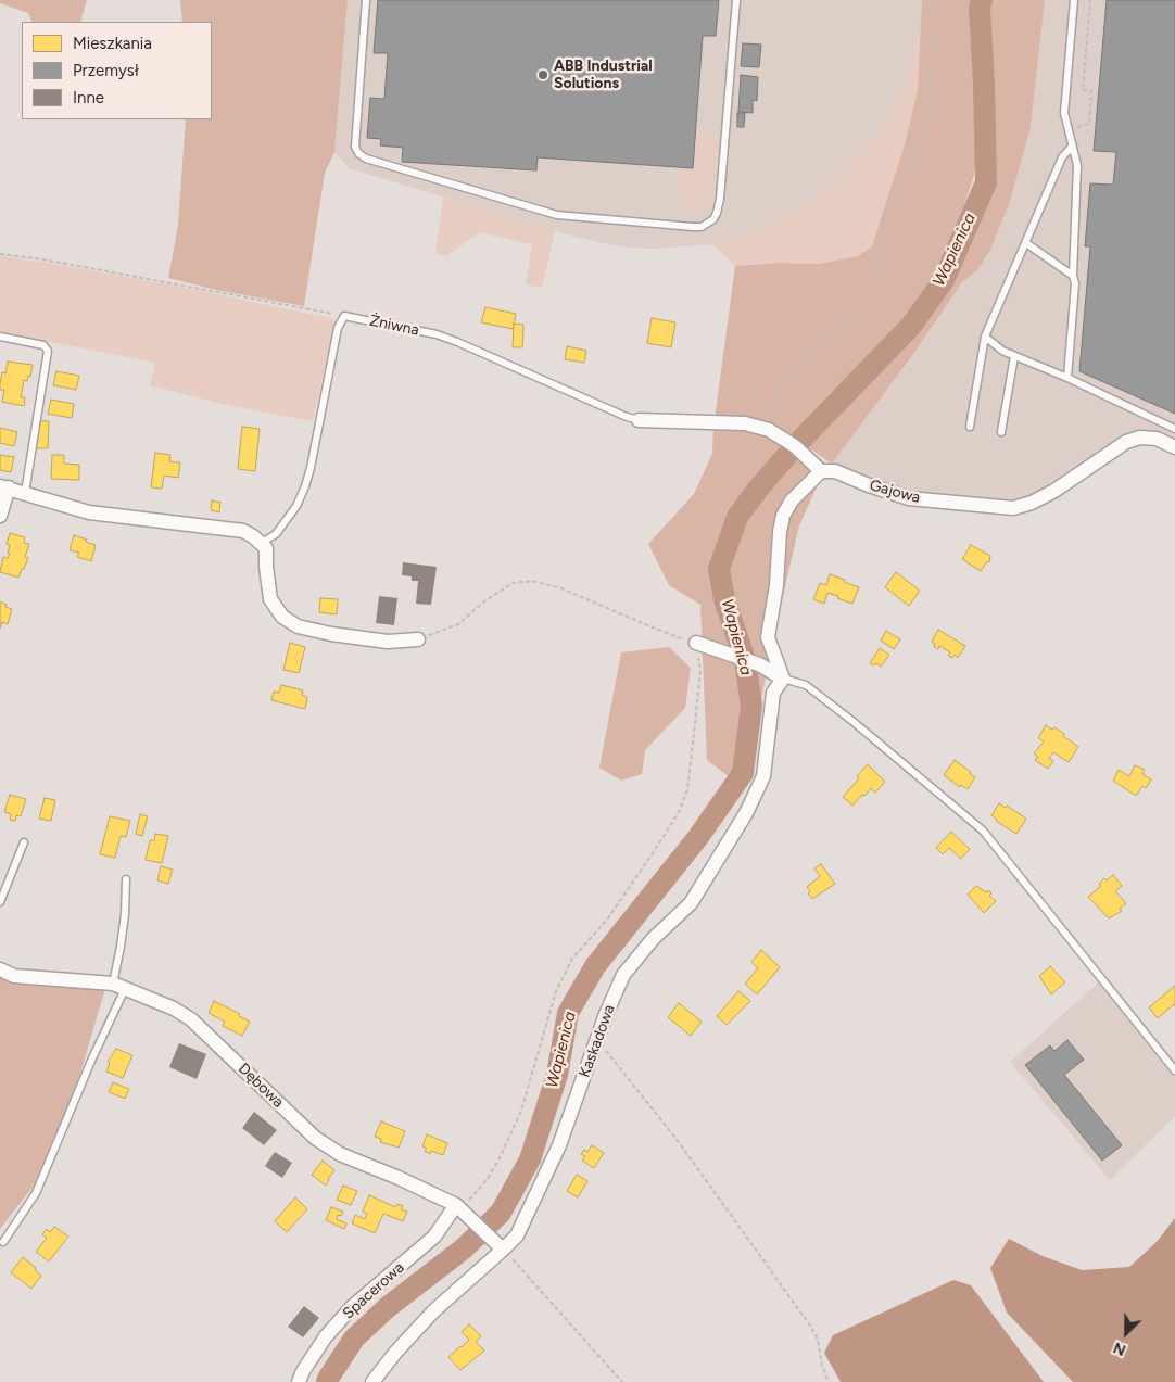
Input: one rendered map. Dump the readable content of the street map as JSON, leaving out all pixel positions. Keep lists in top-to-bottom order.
{
  "streets": {
    "street": [
      "Żniwna",
      "Gajowa",
      "Kaskadowa",
      "Dębowa",
      "Spacerowa"
    ]
  },
  "crossings": [
    ["Żniwna", "Gajowa"],
    ["Kaskadowa", "Dębowa"],
    ["Dębowa", "Spacerowa"]
  ],
  "water": ["Wapienica"],
  "places": ["ABB Industrial Solutions"],
  "legend": ["Mieszkania", "Przemysł", "Inne"],
  "north": "bottom left"
}
